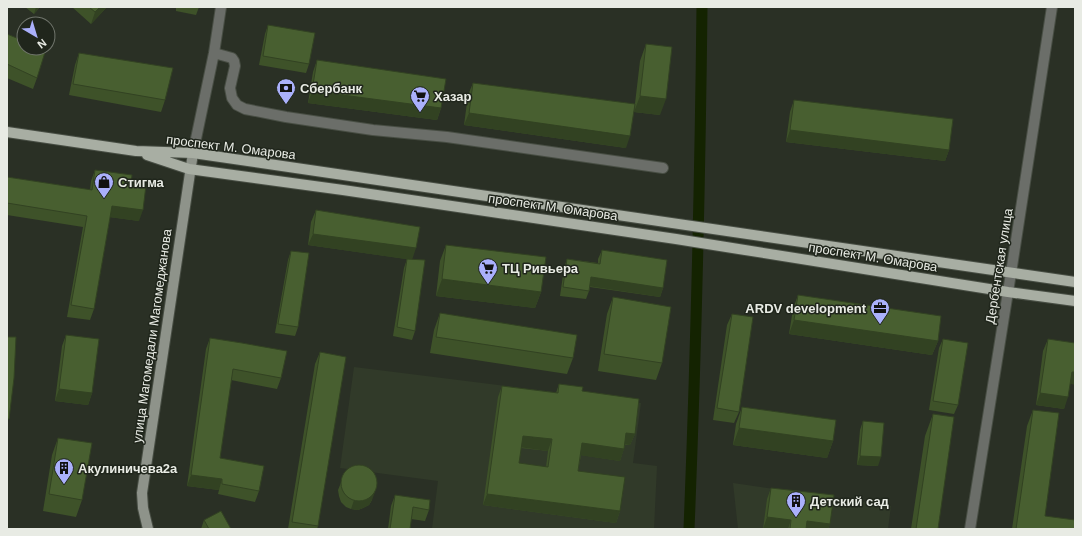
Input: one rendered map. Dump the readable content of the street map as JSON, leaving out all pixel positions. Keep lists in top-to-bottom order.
{
  "streets": {
    "main road": ["проспект М. Омарова", "улица Магомедали Магомеджанова"],
    "street": ["Дербентская улица"]
  },
  "crossings": [
    ["проспект М. Омарова", "Дербентская улица"],
    ["проспект М. Омарова", "улица Магомедали Магомеджанова"]
  ],
  "places": {
    "bank": ["Сбербанк"],
    "supermarket": ["Хазар", "ТЦ Ривьера"],
    "shop": ["Стигма"],
    "office": ["ARDV development"],
    "building": ["Акулиничева2а", "Детский сад"]
  },
  "north": "bottom right"
}
